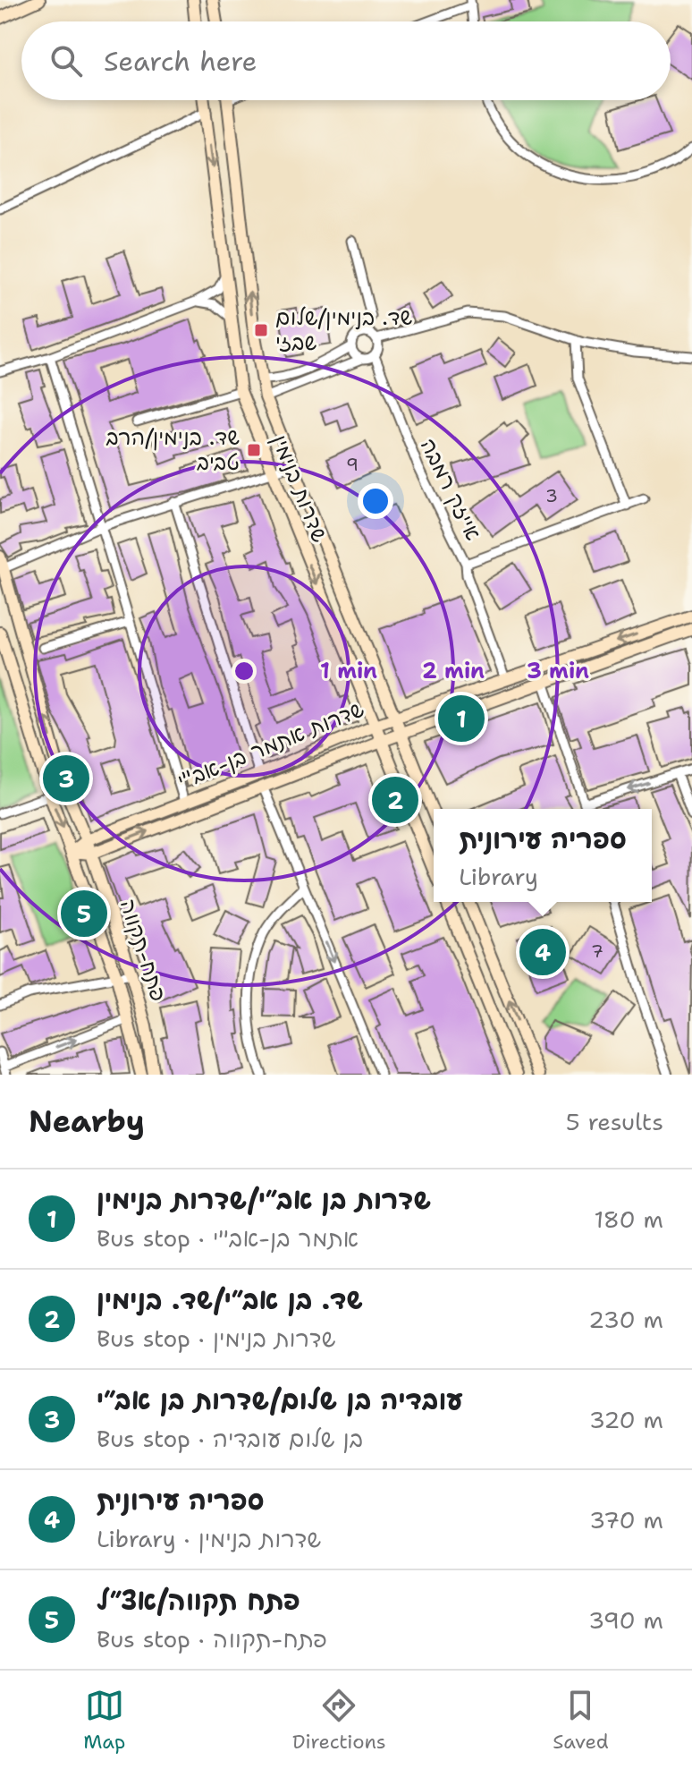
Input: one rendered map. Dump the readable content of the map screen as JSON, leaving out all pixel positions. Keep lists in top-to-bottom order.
{
  "streets": {
    "main road": ["שדרות בנימין", "שדרות אתמר בן-אב\"י", "פתח-תקווה"],
    "street": ["אייזק רמבה"]
  },
  "crossings": [
    ["שדרות בנימין", "שדרות אתמר בן-אב\"י"],
    ["אייזק רמבה", "שדרות אתמר בן-אב\"י"],
    ["שדרות אתמר בן-אב\"י", "פתח-תקווה"]
  ],
  "places": {
    "transit": ["שד. בנימין/שלום שבזי", "שד. בנימין/הרב טביב"]
  },
  "house_numbers": ["9", "3", "7"],
  "page": {
    "search": "Search here",
    "pins": [
      "1",
      "3",
      "2",
      "5",
      "4"
    ],
    "popup": ["ספריה עירונית", "Library"],
    "heading": ["Nearby", "5 results"],
    "list": [
      {
        "mark": "1",
        "name": "שדרות בן אב״י/שדרות בנימין",
        "note": "Bus stop · אתמר בן-אב\"י",
        "value": "180 m"
      },
      {
        "mark": "2",
        "name": "שד. בן אב״י/שד. בנימין",
        "note": "Bus stop · שדרות בנימין",
        "value": "230 m"
      },
      {
        "mark": "3",
        "name": "עובדיה בן שלום/שדרות בן אב״י",
        "note": "Bus stop · בן שלום עובדיה",
        "value": "320 m"
      },
      {
        "mark": "4",
        "name": "ספריה עירונית",
        "note": "Library · שדרות בנימין",
        "value": "370 m"
      },
      {
        "mark": "5",
        "name": "פתח תקווה/אצ״ל",
        "note": "Bus stop · פתח-תקווה",
        "value": "390 m"
      }
    ],
    "nav": ["Map", "Directions", "Saved"]
  },
  "rings": ["1 min", "2 min", "3 min"]
}
